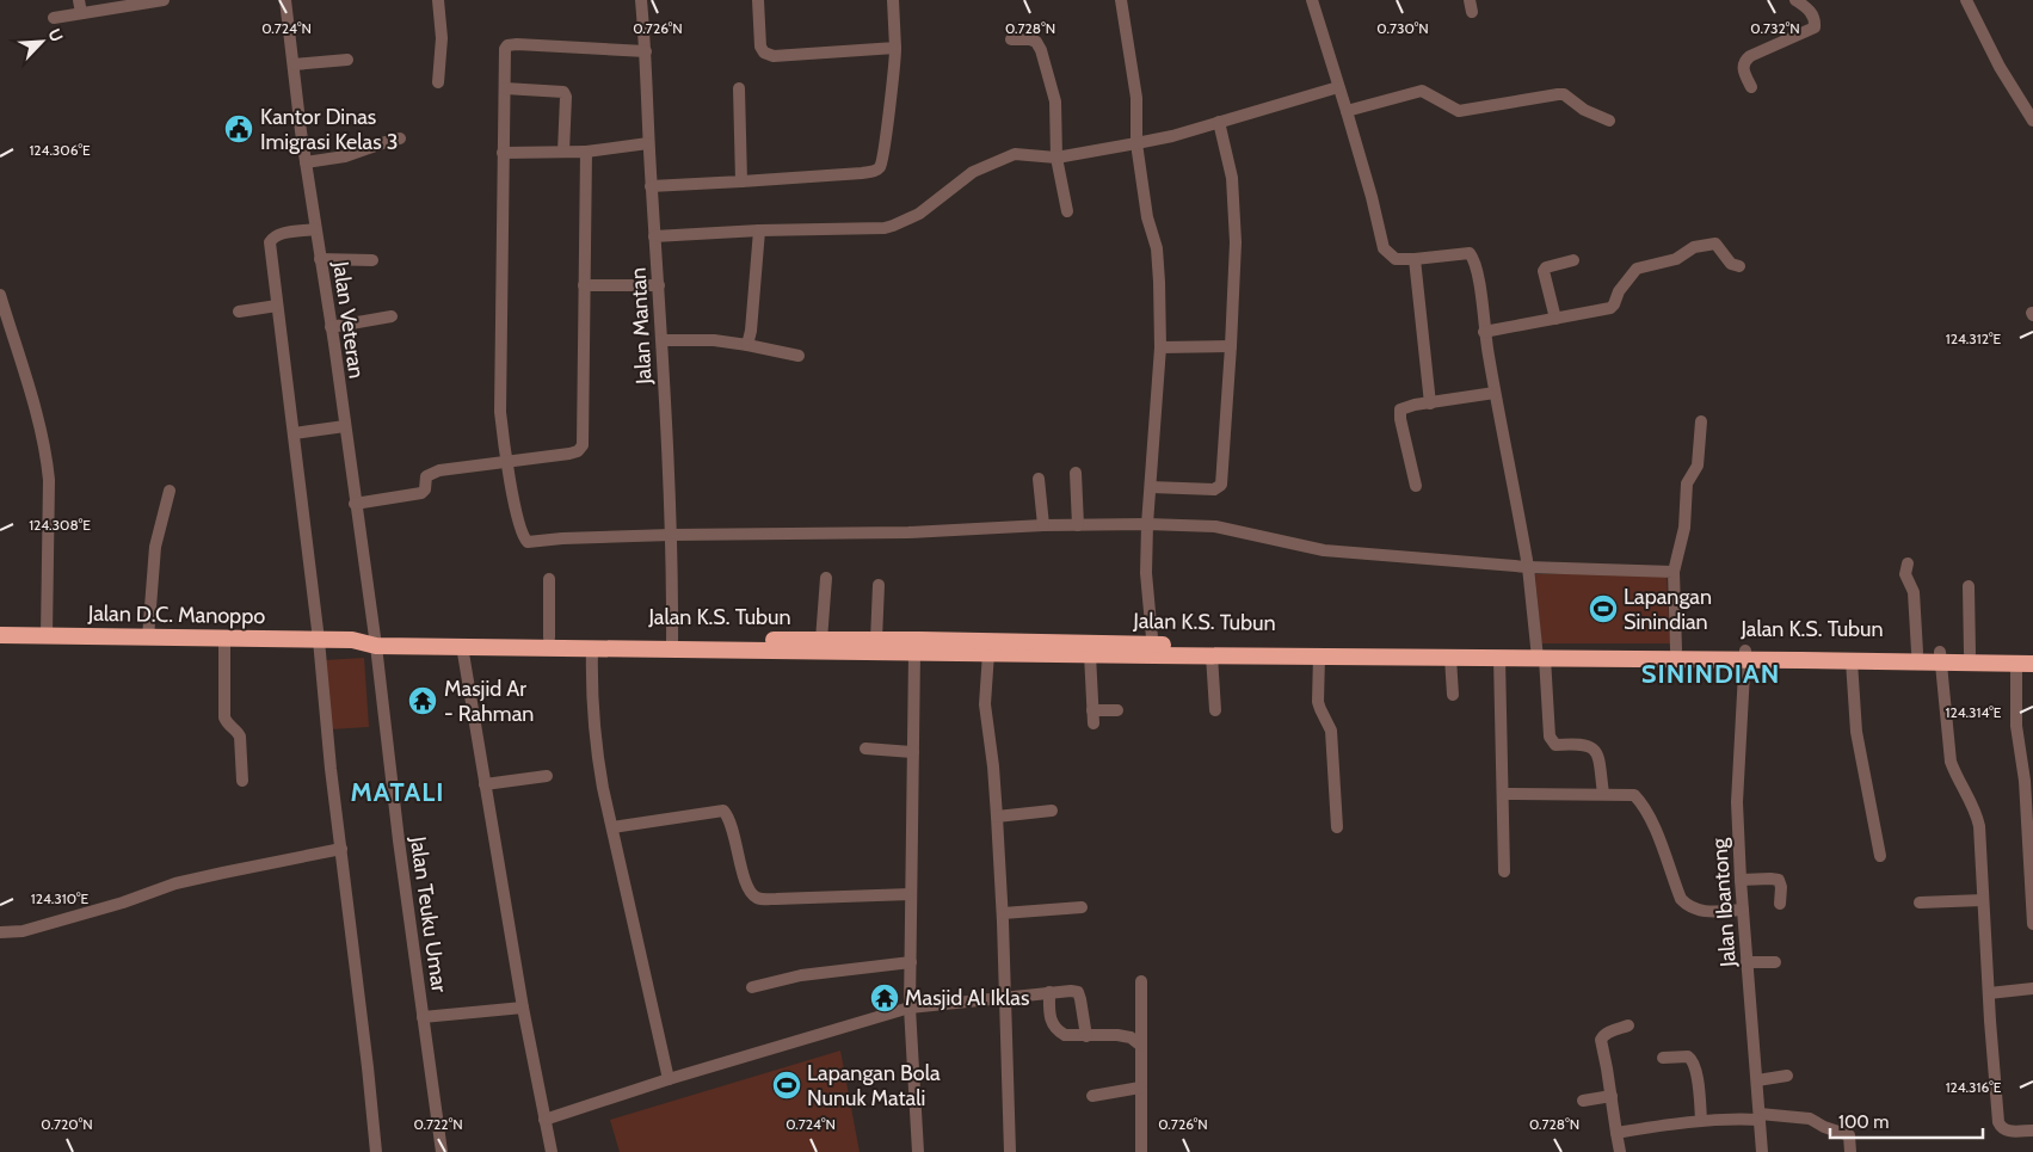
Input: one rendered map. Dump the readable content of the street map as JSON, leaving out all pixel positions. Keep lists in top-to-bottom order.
{
  "streets": {
    "highway": ["Jalan D.C. Manoppo", "Jalan K.S. Tubun"],
    "street": [
      "Jalan Veteran",
      "Jalan Mantan",
      "Jalan Ibantong",
      "Jalan Teuku Umar"
    ]
  },
  "crossings": [
    ["Jalan Veteran", "Jalan D.C. Manoppo"],
    ["Jalan Veteran", "Jalan K.S. Tubun"],
    ["Jalan Veteran", "Jalan Teuku Umar"],
    ["Jalan Mantan", "Jalan K.S. Tubun"],
    ["Jalan D.C. Manoppo", "Jalan K.S. Tubun"],
    ["Jalan D.C. Manoppo", "Jalan Teuku Umar"],
    ["Jalan K.S. Tubun", "Jalan Ibantong"],
    ["Jalan K.S. Tubun", "Jalan Teuku Umar"]
  ],
  "districts": ["SININDIAN", "MATALI"],
  "places": {
    "public building": ["Kantor Dinas Imigrasi Kelas 3"],
    "sports": ["Lapangan Sinindian", "Lapangan Bola Nunuk Matali"],
    "temple": ["Masjid Ar - Rahman", "Masjid Al Iklas"]
  },
  "scale_bar": "100 m",
  "north": "top right",
  "coordinates": [
    "0.724°N",
    "0.726°N",
    "0.728°N",
    "0.730°N",
    "0.732°N",
    "124.306°E",
    "124.312°E",
    "124.308°E",
    "124.314°E",
    "124.310°E",
    "124.316°E",
    "0.720°N",
    "0.722°N"
  ]
}
